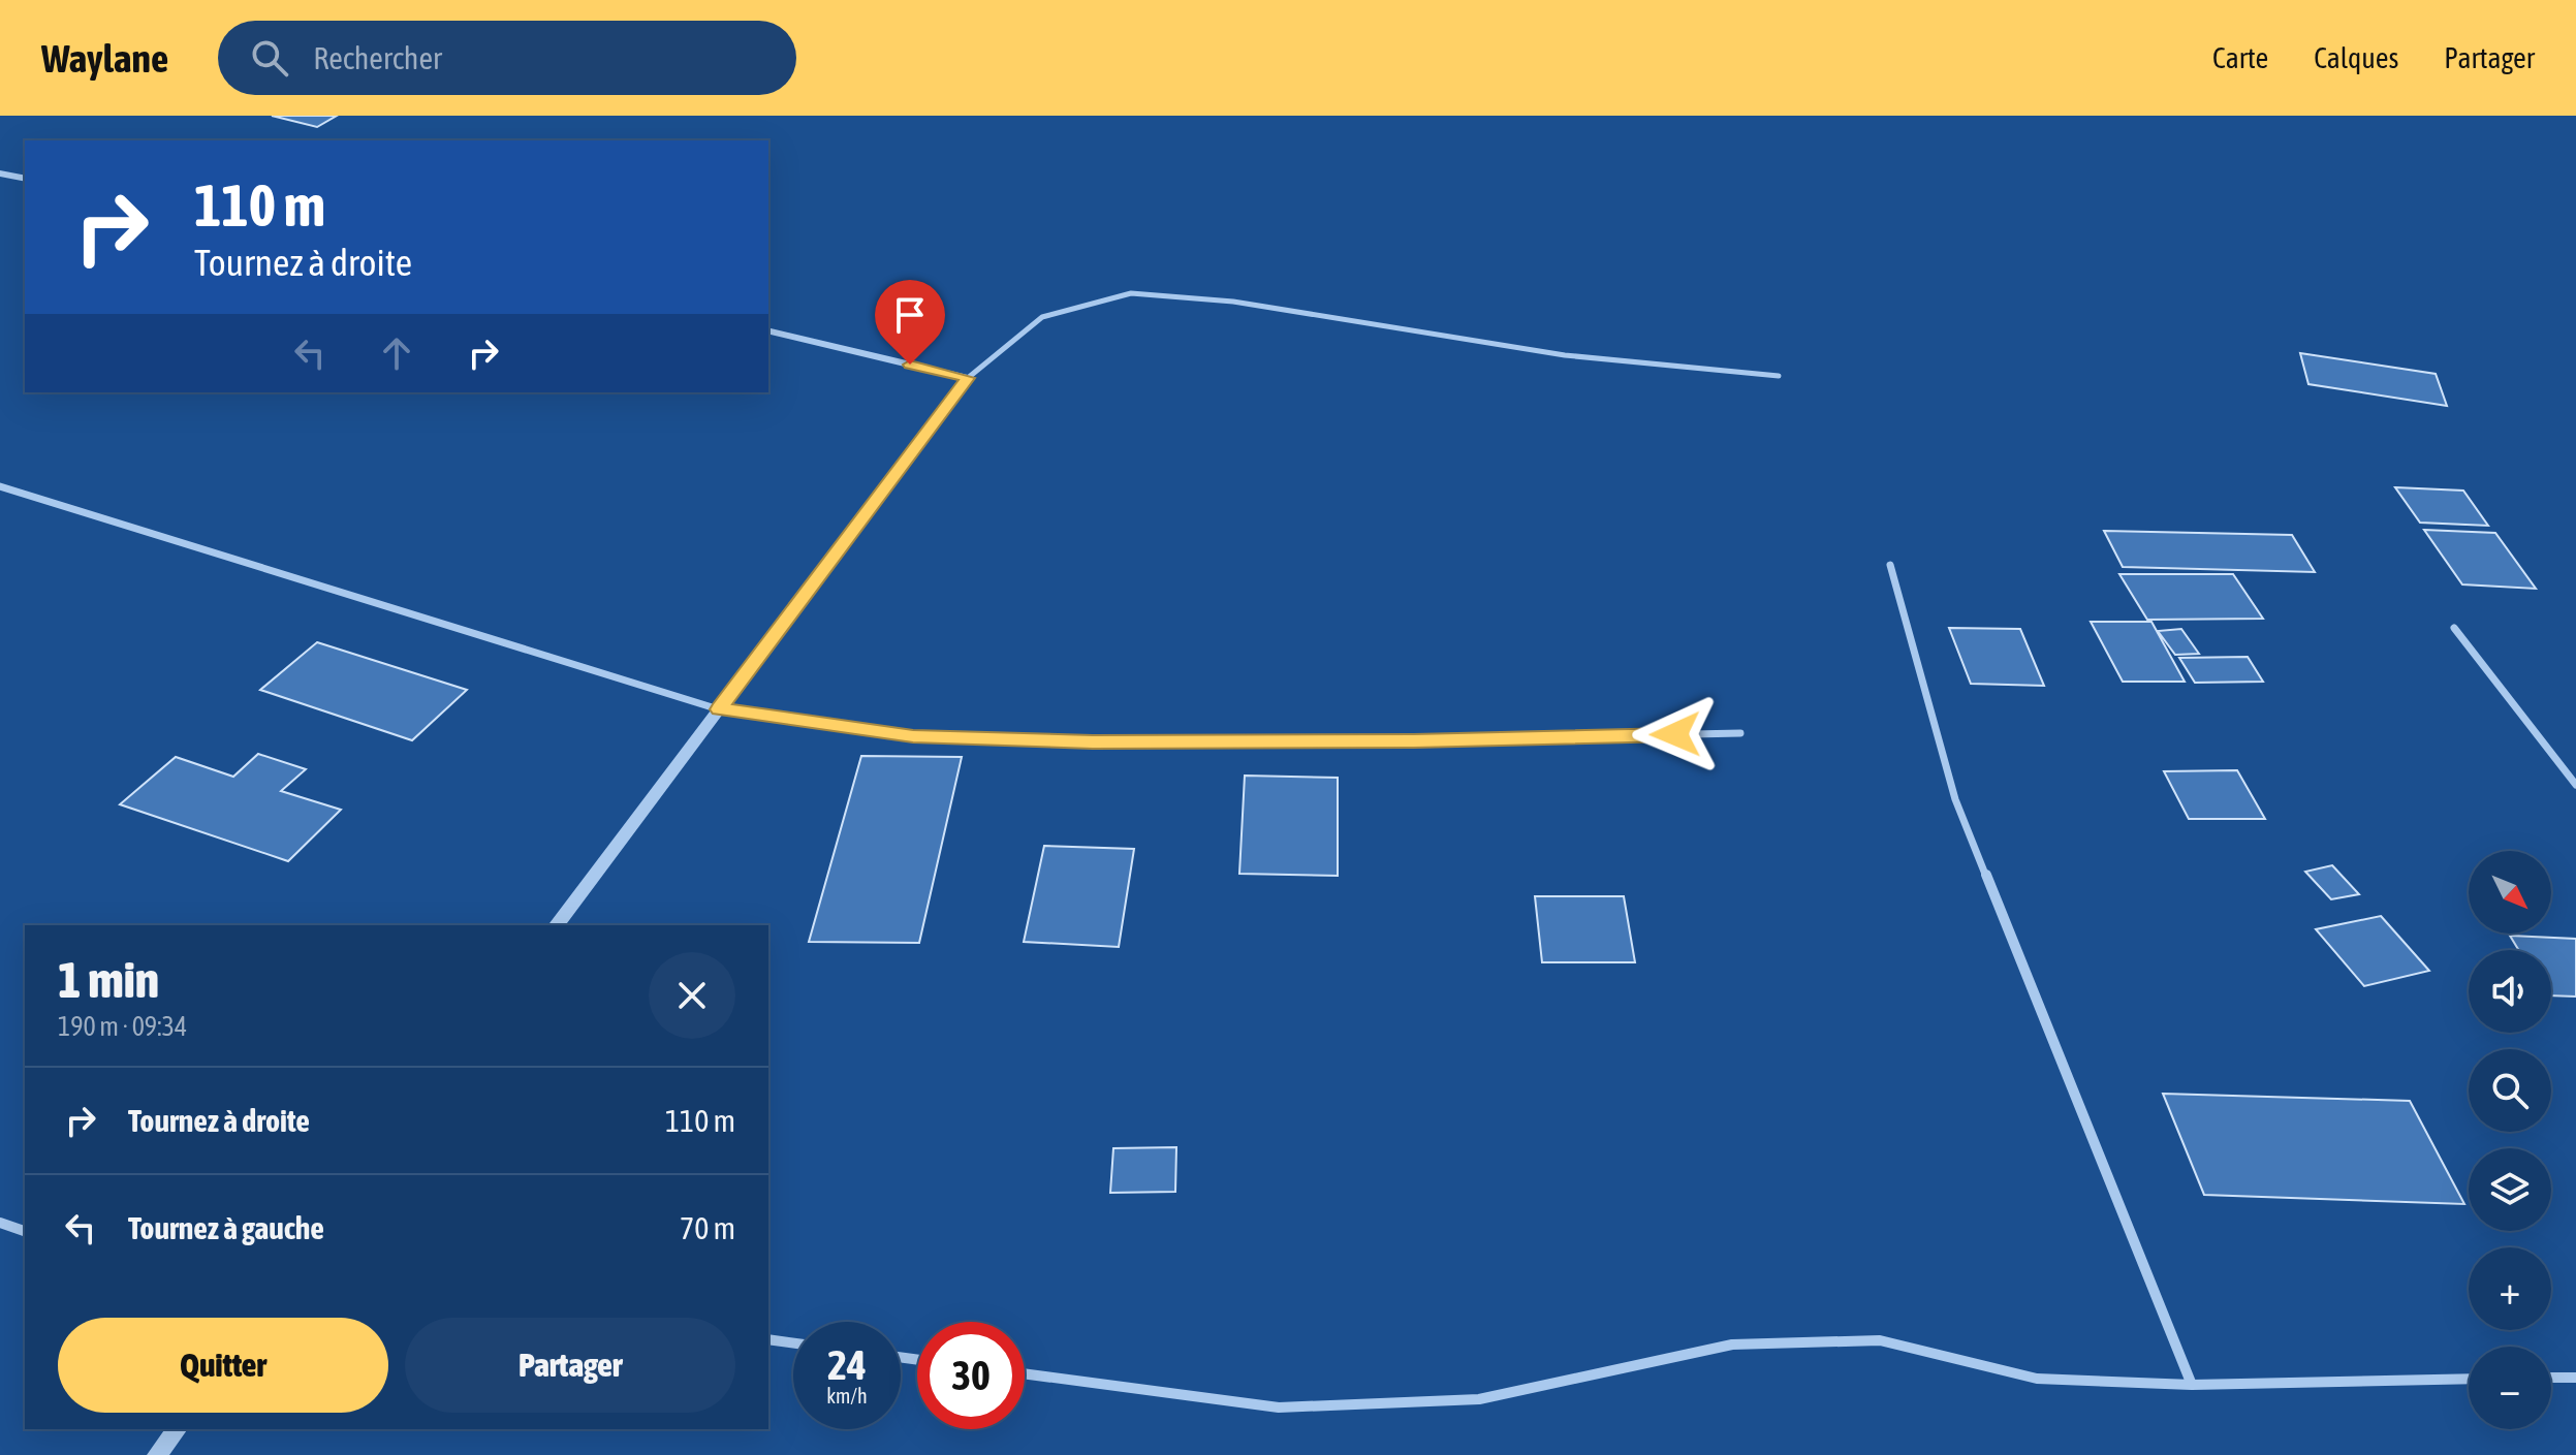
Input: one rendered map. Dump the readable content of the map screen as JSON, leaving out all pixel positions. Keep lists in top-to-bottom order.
{
  "north": "bottom right",
  "page": {
    "header": "Waylane",
    "search": "Rechercher",
    "nav": ["Carte", "Calques", "Partager"],
    "turn": ["110 m", "Tournez à droite"],
    "map_buttons": ["+", "−"],
    "heading": ["1 min", "190 m · 09:34"],
    "list": [
      {
        "name": "Tournez à droite",
        "value": "110 m"
      },
      {
        "name": "Tournez à gauche",
        "value": "70 m"
      }
    ],
    "buttons": ["Quitter", "Partager"],
    "speed": "24 km/h",
    "limit": "30"
  }
}
